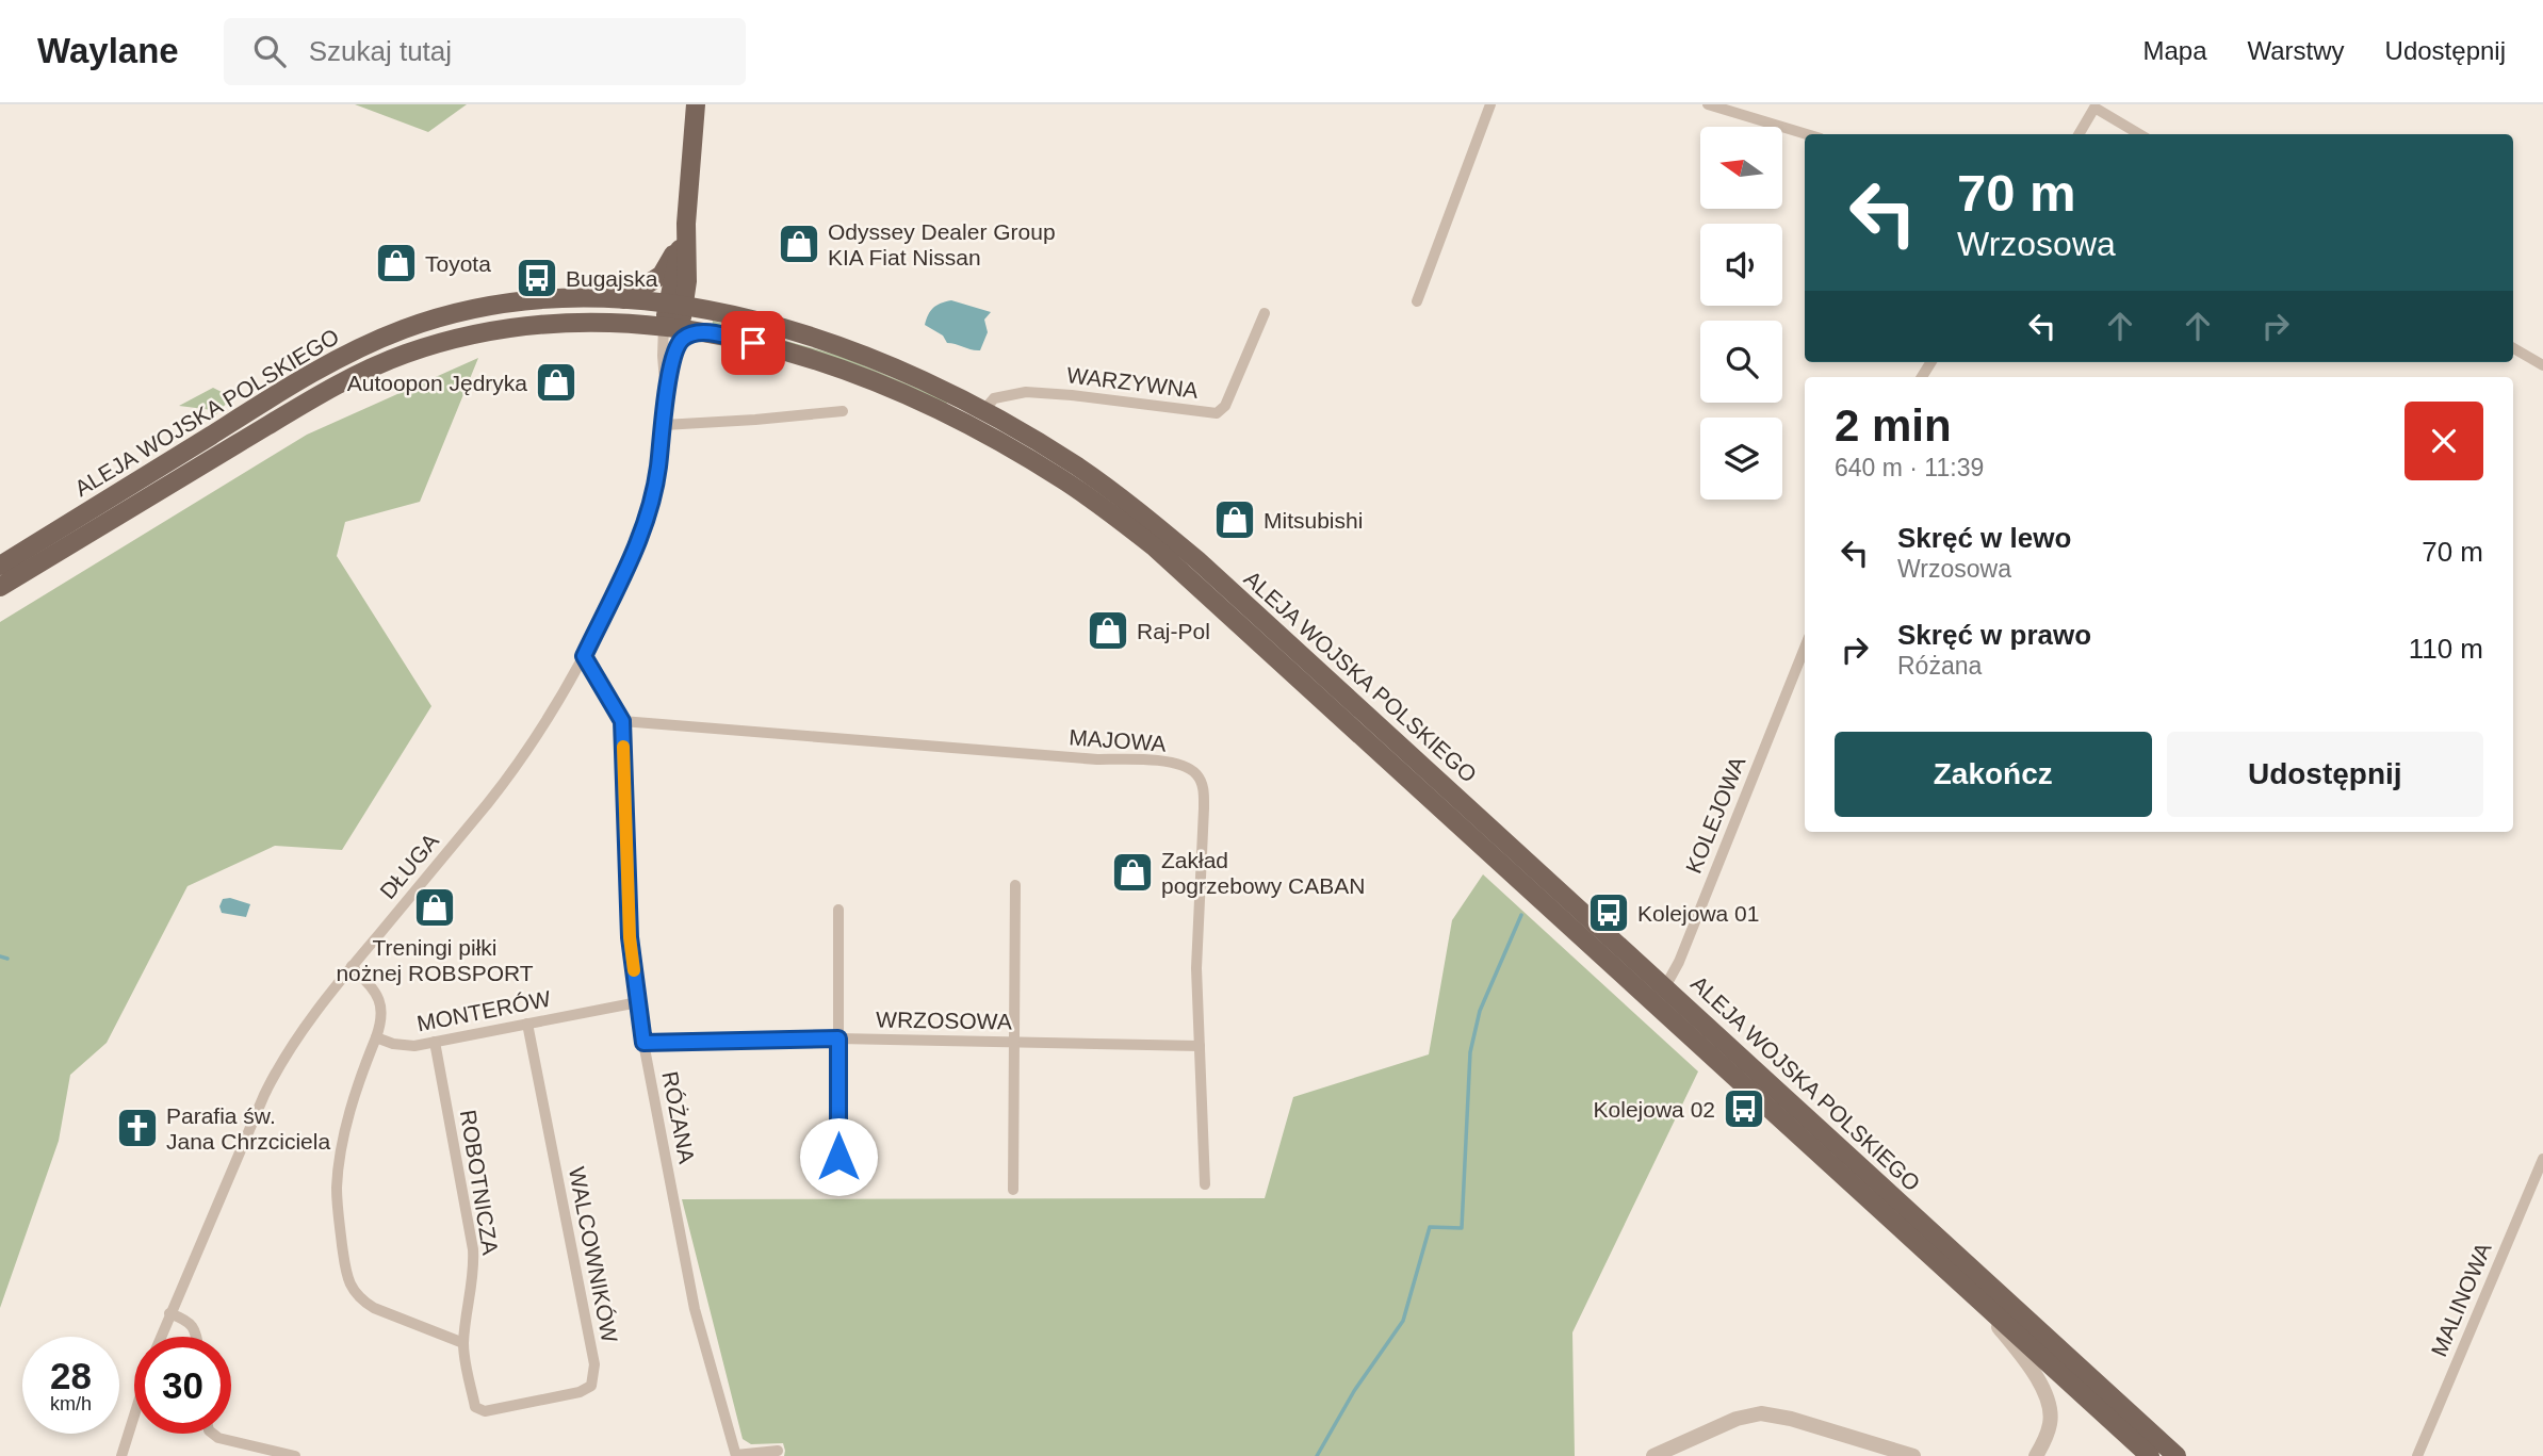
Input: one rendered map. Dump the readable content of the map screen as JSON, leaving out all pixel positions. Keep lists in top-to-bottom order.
{
  "streets": {
    "main road": ["ALEJA WOJSKA POLSKIEGO"],
    "street": [
      "WARZYWNA",
      "MAJOWA",
      "KOLEJOWA",
      "DŁUGA",
      "MONTERÓW",
      "WRZOSOWA",
      "RÓŻANA",
      "ROBOTNICZA",
      "WALCOWNIKÓW",
      "MALINOWA"
    ]
  },
  "crossings": [
    ["WARZYWNA", "ALEJA WOJSKA POLSKIEGO"],
    ["ALEJA WOJSKA POLSKIEGO", "KOLEJOWA"],
    ["ALEJA WOJSKA POLSKIEGO", "DŁUGA"],
    ["MAJOWA", "WRZOSOWA"],
    ["MAJOWA", "RÓŻANA"],
    ["DŁUGA", "MONTERÓW"],
    ["DŁUGA", "RÓŻANA"],
    ["MONTERÓW", "RÓŻANA"],
    ["MONTERÓW", "ROBOTNICZA"],
    ["MONTERÓW", "WALCOWNIKÓW"],
    ["WRZOSOWA", "RÓŻANA"],
    ["ROBOTNICZA", "WALCOWNIKÓW"]
  ],
  "places": {
    "shop": [
      "Odyssey Dealer Group KIA Fiat Nissan",
      "Toyota",
      "Autoopon Jędryka",
      "Mitsubishi",
      "Raj-Pol",
      "Zakład pogrzebowy CABAN",
      "Treningi piłki nożnej ROBSPORT"
    ],
    "bus stop": ["Bugajska", "Kolejowa 01", "Kolejowa 02"],
    "church": ["Parafia św. Jana Chrzciciela"]
  },
  "north": "left",
  "page": {
    "header": "Waylane",
    "search": "Szukaj tutaj",
    "nav": ["Mapa", "Warstwy", "Udostępnij"],
    "turn": ["70 m", "Wrzosowa"],
    "heading": ["2 min", "640 m · 11:39"],
    "list": [
      {
        "name": "Skręć w lewo",
        "note": "Wrzosowa",
        "value": "70 m"
      },
      {
        "name": "Skręć w prawo",
        "note": "Różana",
        "value": "110 m"
      }
    ],
    "buttons": ["Zakończ", "Udostępnij"],
    "speed": "28 km/h",
    "limit": "30"
  }
}
